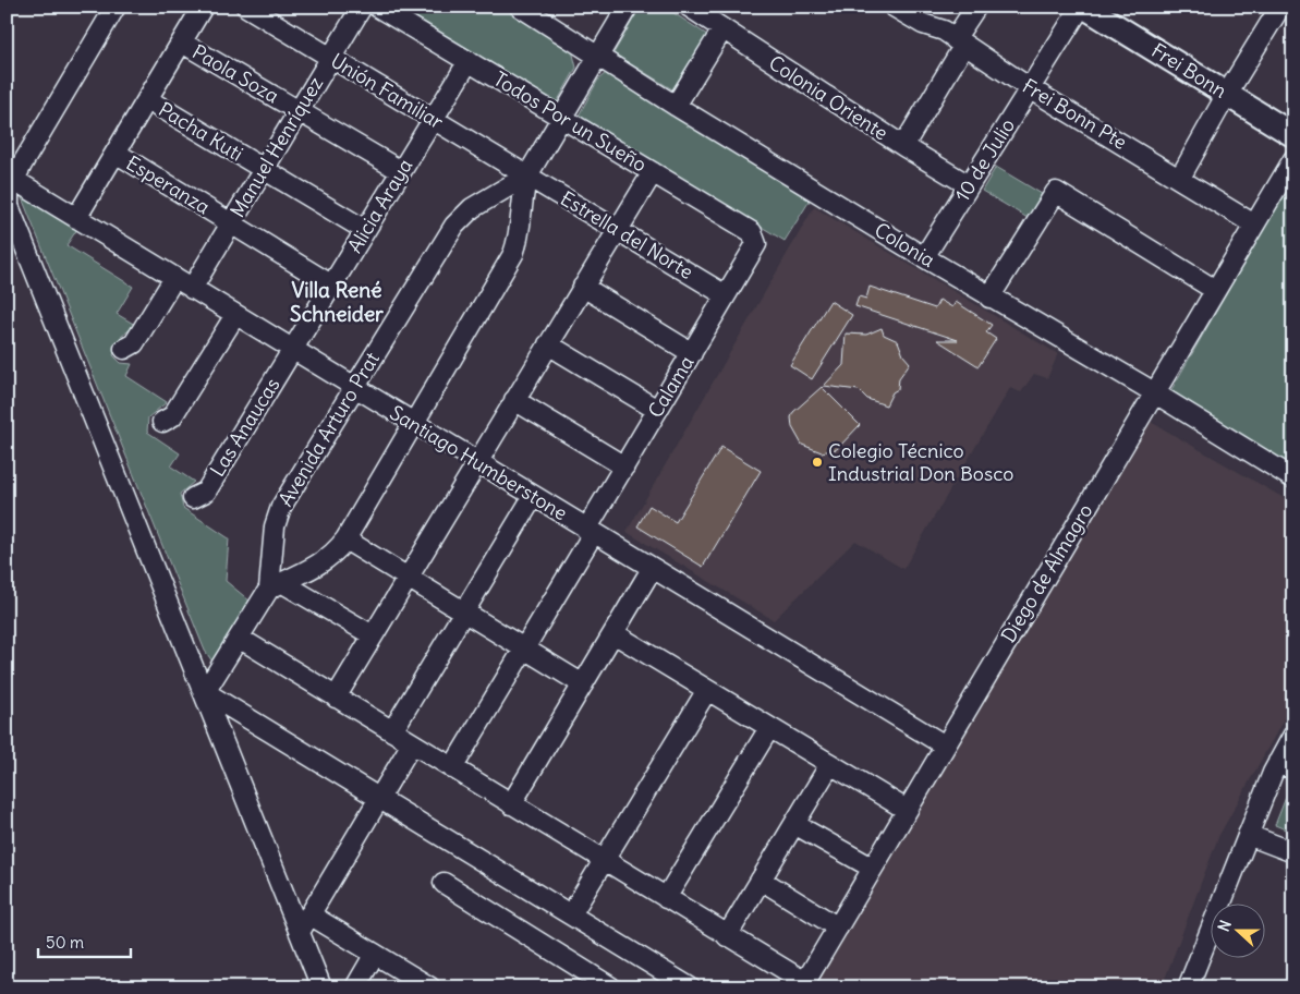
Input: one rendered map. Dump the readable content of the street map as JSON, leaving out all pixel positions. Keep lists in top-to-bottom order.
{
  "streets": {
    "main road": ["Frei Bonn"],
    "street": [
      "Paola Soza",
      "Unión Familiar",
      "Colonia Oriente",
      "Frei Bonn Pte",
      "Todos Por un Sueño",
      "Pacha Kuti",
      "Manuel Henríquez",
      "10 de Julio",
      "Esperanza",
      "Alicia Araya",
      "Estrella del Norte",
      "Colonia",
      "Calama",
      "Las Anaucas",
      "Avenida Arturo Prat",
      "Santiago Humberstone",
      "Diego de Almagro"
    ]
  },
  "crossings": [
    ["Frei Bonn", "10 de Julio"],
    ["Paola Soza", "Manuel Henríquez"],
    ["Paola Soza", "Alicia Araya"],
    ["Unión Familiar", "Manuel Henríquez"],
    ["Unión Familiar", "Alicia Araya"],
    ["Unión Familiar", "Estrella del Norte"],
    ["Unión Familiar", "Avenida Arturo Prat"],
    ["Colonia Oriente", "10 de Julio"],
    ["Frei Bonn Pte", "10 de Julio"],
    ["Frei Bonn Pte", "Diego de Almagro"],
    ["Todos Por un Sueño", "Alicia Araya"],
    ["Todos Por un Sueño", "Calama"],
    ["Todos Por un Sueño", "Avenida Arturo Prat"],
    ["Pacha Kuti", "Manuel Henríquez"],
    ["Pacha Kuti", "Alicia Araya"],
    ["Manuel Henríquez", "Esperanza"],
    ["Manuel Henríquez", "Santiago Humberstone"],
    ["10 de Julio", "Colonia"],
    ["Esperanza", "Alicia Araya"],
    ["Alicia Araya", "Las Anaucas"],
    ["Alicia Araya", "Santiago Humberstone"],
    ["Estrella del Norte", "Calama"],
    ["Estrella del Norte", "Avenida Arturo Prat"],
    ["Colonia", "Avenida Arturo Prat"],
    ["Colonia", "Diego de Almagro"],
    ["Calama", "Santiago Humberstone"],
    ["Las Anaucas", "Santiago Humberstone"],
    ["Avenida Arturo Prat", "Santiago Humberstone"],
    ["Santiago Humberstone", "Diego de Almagro"]
  ],
  "districts": ["Villa René Schneider"],
  "places": ["Colegio Técnico Industrial Don Bosco"],
  "scale_bar": "50 m",
  "north": "left"
}
